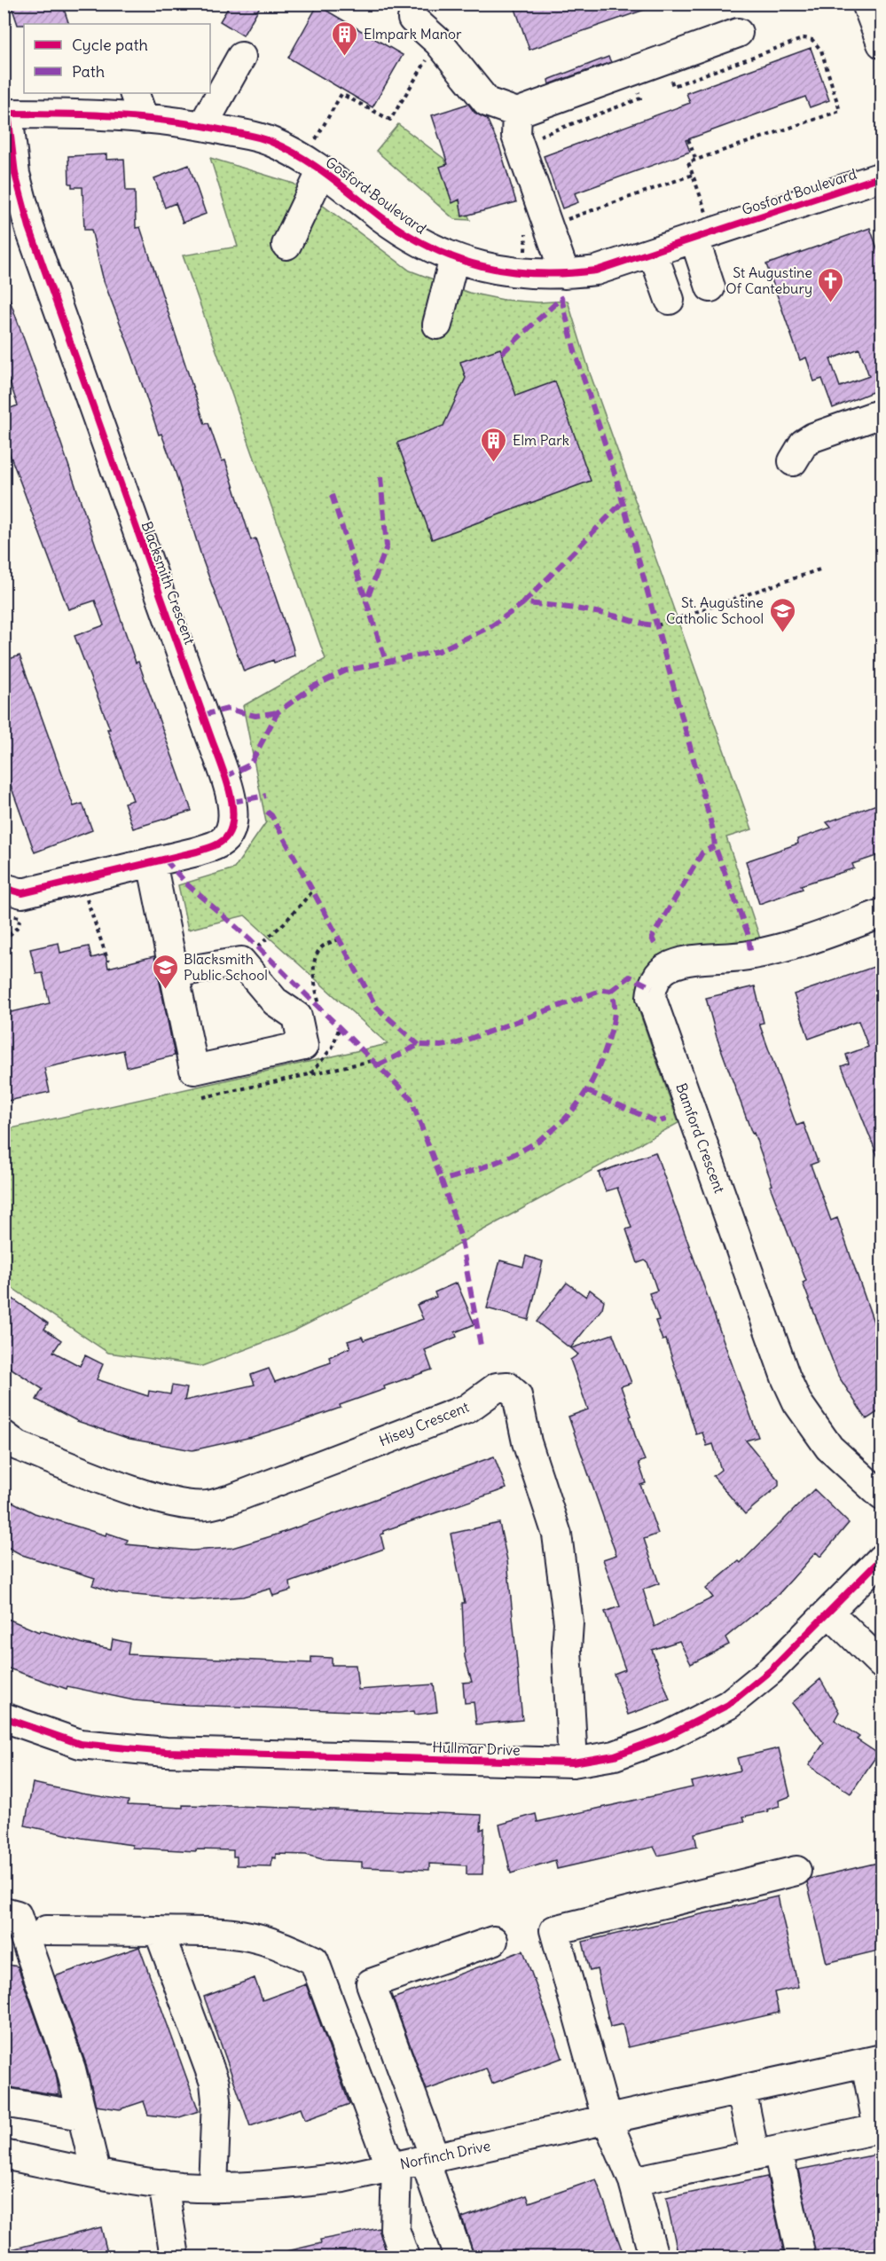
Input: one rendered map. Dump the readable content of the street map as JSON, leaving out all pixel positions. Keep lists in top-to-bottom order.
{
  "streets": {
    "street": [
      "Gosford Boulevard",
      "Blacksmith Crescent",
      "Bamford Crescent",
      "Hisey Crescent",
      "Hullmar Drive",
      "Norfinch Drive"
    ]
  },
  "crossings": [
    ["Gosford Boulevard", "Blacksmith Crescent"],
    ["Hisey Crescent", "Hullmar Drive"]
  ],
  "places": {
    "building": ["Elmpark Manor", "Elm Park"],
    "church": ["St Augustine Of Cantebury"],
    "school or university": ["St. Augustine Catholic School", "Blacksmith Public School"]
  },
  "legend": ["Cycle path", "Path"]
}
